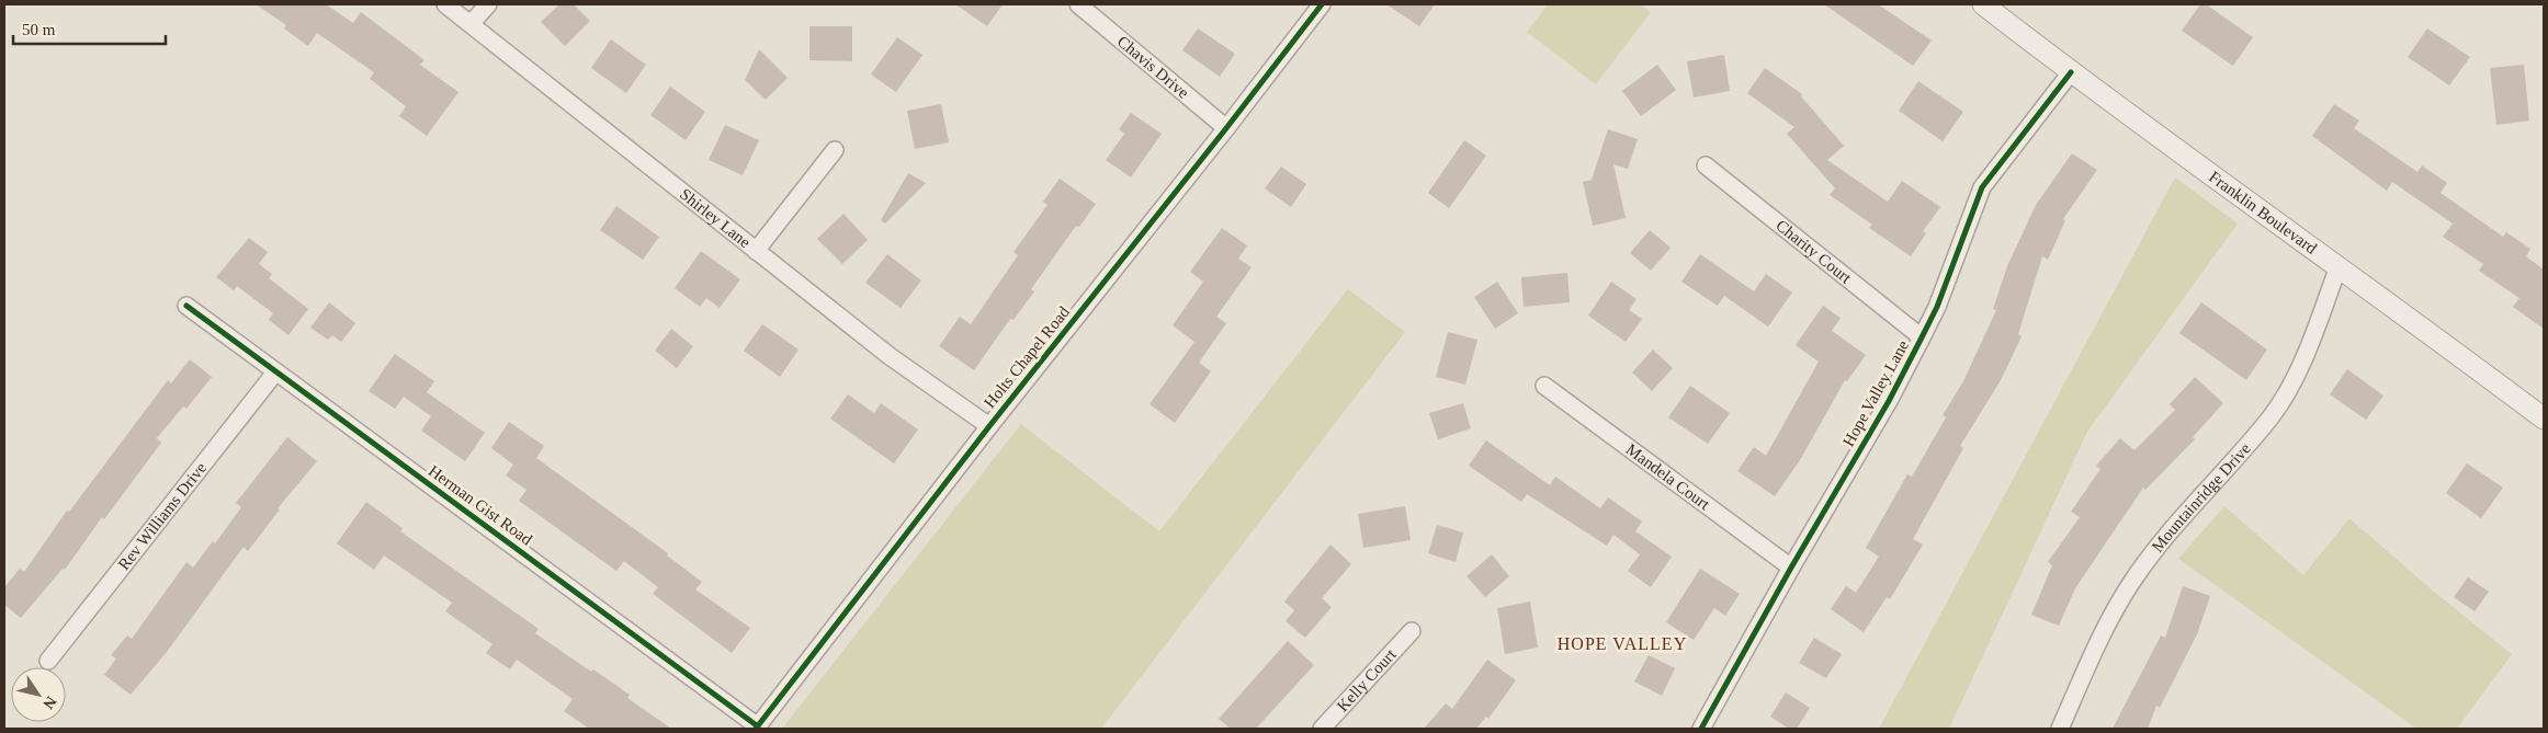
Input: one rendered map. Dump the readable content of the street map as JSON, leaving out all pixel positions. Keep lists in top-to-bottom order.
{
  "streets": {
    "street": [
      "Chavis Drive",
      "Franklin Boulevard",
      "Shirley Lane",
      "Charity Court",
      "Holts Chapel Road",
      "Hope Valley Lane",
      "Mandela Court",
      "Mountainridge Drive",
      "Herman Gist Road",
      "Rev Williams Drive",
      "Kelly Court"
    ]
  },
  "crossings": [
    ["Chavis Drive", "Holts Chapel Road"],
    ["Franklin Boulevard", "Hope Valley Lane"],
    ["Franklin Boulevard", "Mountainridge Drive"],
    ["Shirley Lane", "Holts Chapel Road"],
    ["Charity Court", "Hope Valley Lane"],
    ["Holts Chapel Road", "Herman Gist Road"],
    ["Hope Valley Lane", "Mandela Court"],
    ["Herman Gist Road", "Rev Williams Drive"]
  ],
  "districts": ["HOPE VALLEY"],
  "scale_bar": "50 m",
  "north": "bottom right"
}
